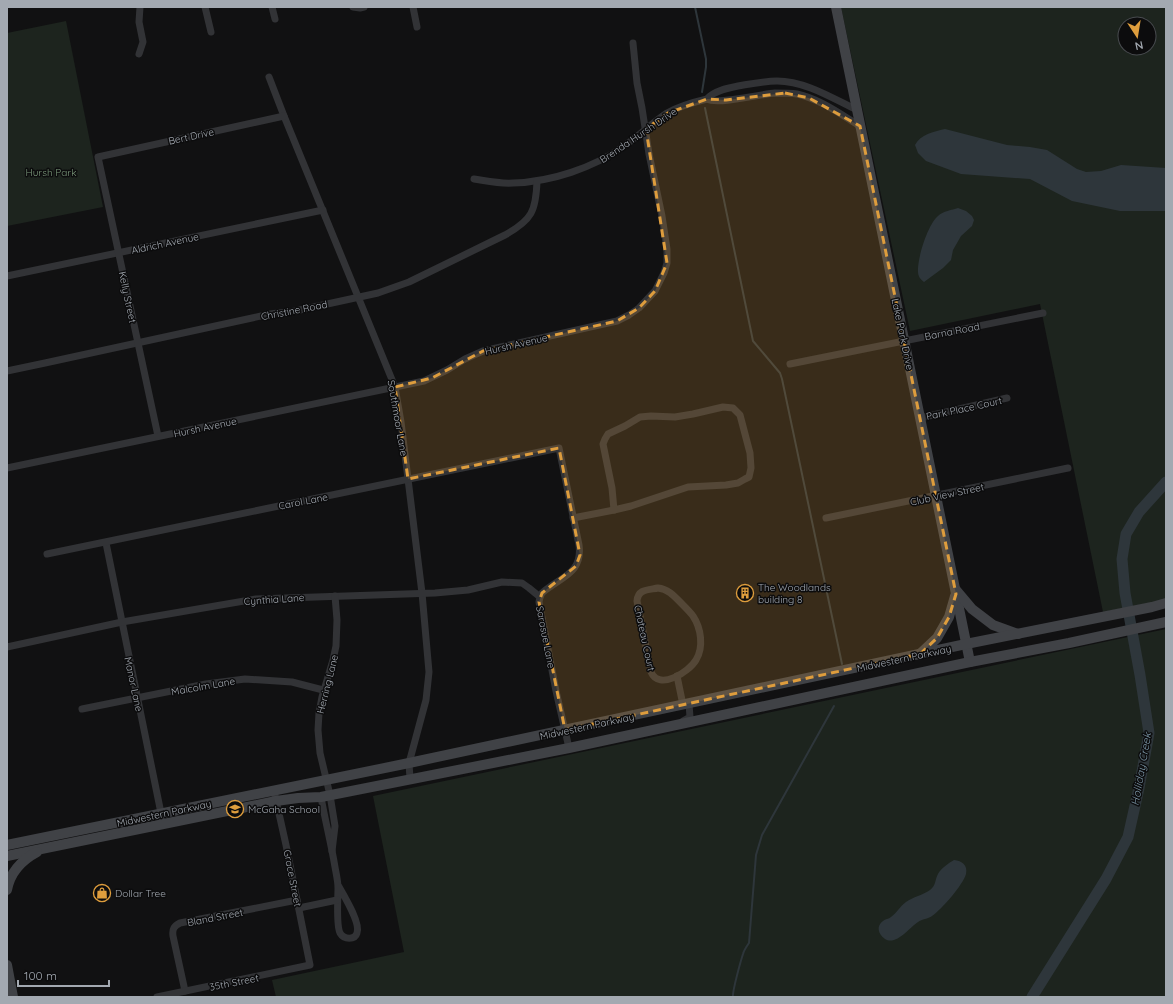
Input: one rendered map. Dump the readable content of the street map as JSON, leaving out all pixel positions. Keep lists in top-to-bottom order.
{
  "streets": {
    "main road": ["Lake Park Drive", "Midwestern Parkway"],
    "street": [
      "Brenda Hursh Drive",
      "Bert Drive",
      "Aldrich Avenue",
      "Kelly Street",
      "Christine Road",
      "Barna Road",
      "Hursh Avenue",
      "Park Place Court",
      "Southmoor Lane",
      "Club View Street",
      "Carol Lane",
      "Cynthia Lane",
      "Sarasue Lane",
      "Chateau Court",
      "Manor Lane",
      "Herring Lane",
      "Malcolm Lane",
      "Grace Street",
      "Bland Street",
      "35th Street"
    ]
  },
  "crossings": [
    ["Brenda Hursh Drive", "Christine Road"],
    ["Brenda Hursh Drive", "Lake Park Drive"],
    ["Brenda Hursh Drive", "Hursh Avenue"],
    ["Bert Drive", "Kelly Street"],
    ["Bert Drive", "Southmoor Lane"],
    ["Aldrich Avenue", "Kelly Street"],
    ["Aldrich Avenue", "Southmoor Lane"],
    ["Kelly Street", "Christine Road"],
    ["Kelly Street", "Hursh Avenue"],
    ["Christine Road", "Southmoor Lane"],
    ["Barna Road", "Lake Park Drive"],
    ["Lake Park Drive", "Park Place Court"],
    ["Lake Park Drive", "Club View Street"],
    ["Lake Park Drive", "Midwestern Parkway"],
    ["Hursh Avenue", "Southmoor Lane"],
    ["Southmoor Lane", "Carol Lane"],
    ["Southmoor Lane", "Cynthia Lane"],
    ["Southmoor Lane", "Midwestern Parkway"],
    ["Carol Lane", "Sarasue Lane"],
    ["Carol Lane", "Manor Lane"],
    ["Cynthia Lane", "Sarasue Lane"],
    ["Cynthia Lane", "Manor Lane"],
    ["Cynthia Lane", "Herring Lane"],
    ["Sarasue Lane", "Midwestern Parkway"],
    ["Midwestern Parkway", "Manor Lane"],
    ["Midwestern Parkway", "Herring Lane"],
    ["Midwestern Parkway", "Grace Street"],
    ["Manor Lane", "Malcolm Lane"],
    ["Herring Lane", "Malcolm Lane"],
    ["Grace Street", "Bland Street"],
    ["Grace Street", "35th Street"],
    ["Bland Street", "35th Street"]
  ],
  "water": ["Holliday Creek"],
  "parks": ["Hursh Park"],
  "places": {
    "building": ["The Woodlands building 8"],
    "school or university": ["McGaha School"],
    "shop": ["Dollar Tree"]
  },
  "scale_bar": "100 m",
  "north": "bottom"
}
